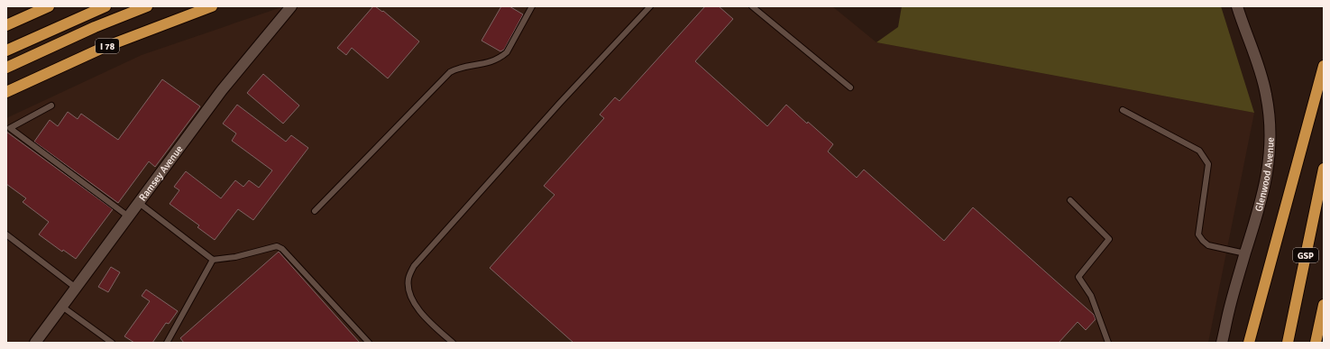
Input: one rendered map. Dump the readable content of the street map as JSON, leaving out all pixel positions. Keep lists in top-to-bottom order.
{
  "streets": {
    "highway": ["I 78", "GSP"],
    "street": ["Ramsey Avenue", "Glenwood Avenue"]
  }
}
